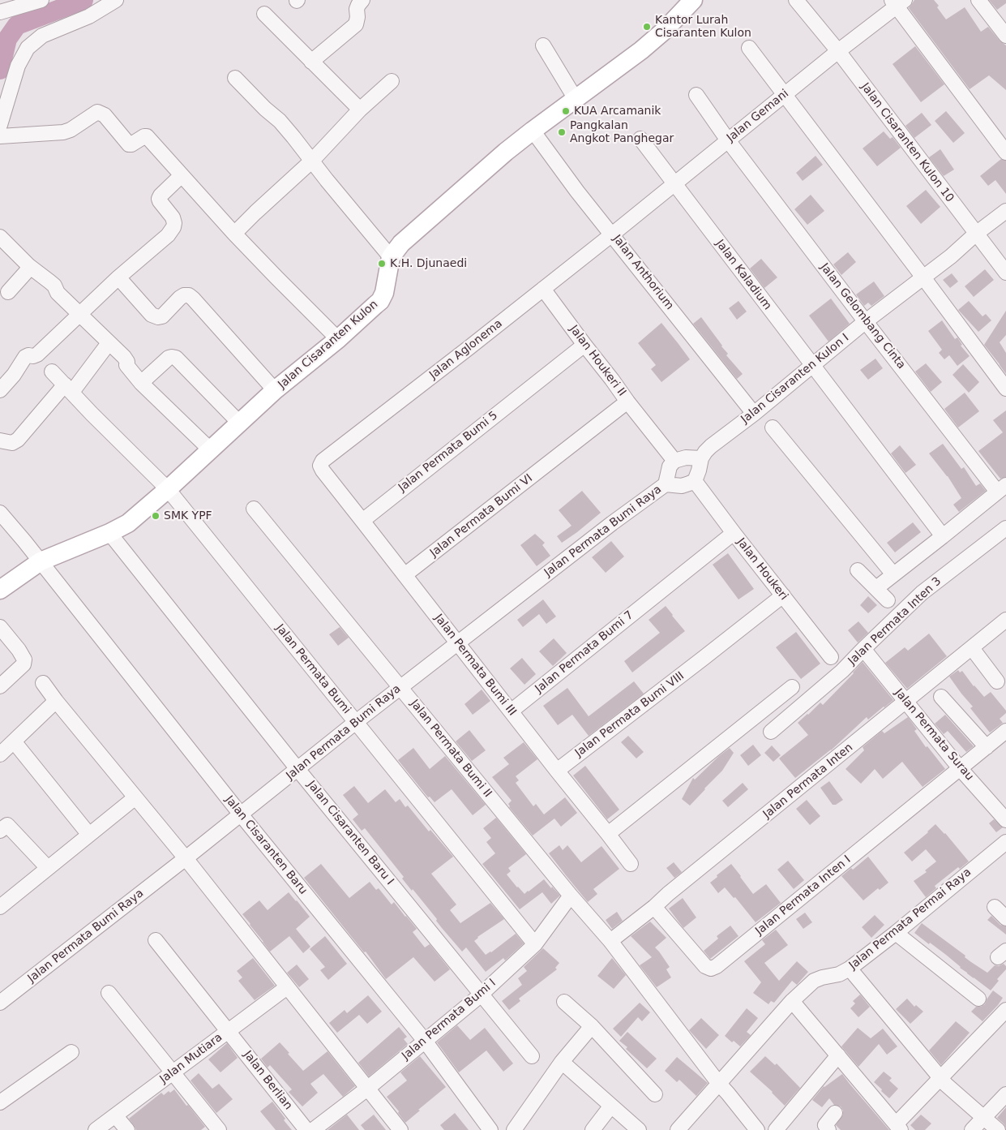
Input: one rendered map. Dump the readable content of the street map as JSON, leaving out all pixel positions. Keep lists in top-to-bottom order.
{
  "streets": {
    "main road": ["Jalan Cisaranten Kulon"],
    "street": [
      "Jalan Gemani",
      "Jalan Cisaranten Kulon 10",
      "Jalan Anthorium",
      "Jalan Kaladium",
      "Jalan Gelombang Cinta",
      "Jalan Aglonema",
      "Jalan Houkeri II",
      "Jalan Cisaranten Kulon I",
      "Jalan Permata Bumi 5",
      "Jalan Permata Bumi VI",
      "Jalan Permata Bumi Raya",
      "Jalan Houkeri",
      "Jalan Permata Inten 3",
      "Jalan Permata Bumi 7",
      "Jalan Permata Bumi III",
      "Jalan Permata Bumi",
      "Jalan Permata Bumi VIII",
      "Jalan Permata Surau",
      "Jalan Permata Bumi II",
      "Jalan Permata Inten",
      "Jalan Cisaranten Baru I",
      "Jalan Cisaranten Baru",
      "Jalan Permata Inten I",
      "Jalan Permata Permai Raya",
      "Jalan Permata Bumi I",
      "Jalan Mutiara",
      "Jalan Berlian"
    ]
  },
  "crossings": [
    ["Jalan Gemani", "Jalan Cisaranten Kulon 10"],
    ["Jalan Gemani", "Jalan Anthorium"],
    ["Jalan Gemani", "Jalan Kaladium"],
    ["Jalan Gemani", "Jalan Gelombang Cinta"],
    ["Jalan Gemani", "Jalan Aglonema"],
    ["Jalan Cisaranten Kulon 10", "Jalan Cisaranten Kulon I"],
    ["Jalan Anthorium", "Jalan Cisaranten Kulon"],
    ["Jalan Anthorium", "Jalan Aglonema"],
    ["Jalan Anthorium", "Jalan Cisaranten Kulon I"],
    ["Jalan Kaladium", "Jalan Cisaranten Kulon I"],
    ["Jalan Gelombang Cinta", "Jalan Cisaranten Kulon I"],
    ["Jalan Cisaranten Kulon", "Jalan Permata Bumi"],
    ["Jalan Cisaranten Kulon", "Jalan Cisaranten Baru I"],
    ["Jalan Cisaranten Kulon", "Jalan Cisaranten Baru"],
    ["Jalan Aglonema", "Jalan Houkeri II"],
    ["Jalan Aglonema", "Jalan Permata Bumi III"],
    ["Jalan Houkeri II", "Jalan Permata Bumi 5"],
    ["Jalan Houkeri II", "Jalan Permata Bumi VI"],
    ["Jalan Cisaranten Kulon I", "Jalan Permata Bumi Raya"],
    ["Jalan Cisaranten Kulon I", "Jalan Houkeri"],
    ["Jalan Permata Bumi 5", "Jalan Permata Bumi III"],
    ["Jalan Permata Bumi VI", "Jalan Permata Bumi III"],
    ["Jalan Permata Bumi Raya", "Jalan Houkeri"],
    ["Jalan Permata Bumi Raya", "Jalan Permata Bumi III"],
    ["Jalan Permata Bumi Raya", "Jalan Permata Bumi"],
    ["Jalan Permata Bumi Raya", "Jalan Permata Bumi II"],
    ["Jalan Permata Bumi Raya", "Jalan Cisaranten Baru I"],
    ["Jalan Permata Bumi Raya", "Jalan Cisaranten Baru"],
    ["Jalan Houkeri", "Jalan Permata Bumi 7"],
    ["Jalan Houkeri", "Jalan Permata Bumi VIII"],
    ["Jalan Permata Inten 3", "Jalan Permata Surau"],
    ["Jalan Permata Bumi 7", "Jalan Permata Bumi III"],
    ["Jalan Permata Bumi III", "Jalan Permata Bumi VIII"],
    ["Jalan Permata Bumi", "Jalan Permata Bumi I"],
    ["Jalan Permata Surau", "Jalan Permata Inten"],
    ["Jalan Permata Surau", "Jalan Permata Inten I"],
    ["Jalan Permata Bumi II", "Jalan Permata Inten"],
    ["Jalan Permata Bumi II", "Jalan Permata Permai Raya"],
    ["Jalan Permata Bumi II", "Jalan Permata Bumi I"],
    ["Jalan Permata Inten", "Jalan Permata Inten I"],
    ["Jalan Cisaranten Baru I", "Jalan Permata Bumi I"],
    ["Jalan Cisaranten Baru", "Jalan Permata Bumi I"],
    ["Jalan Mutiara", "Jalan Berlian"]
  ],
  "places": [
    "Kantor Lurah Cisaranten Kulon",
    "KUA Arcamanik",
    "Pangkalan Angkot Panghegar",
    "K.H. Djunaedi",
    "SMK YPF"
  ]
}
